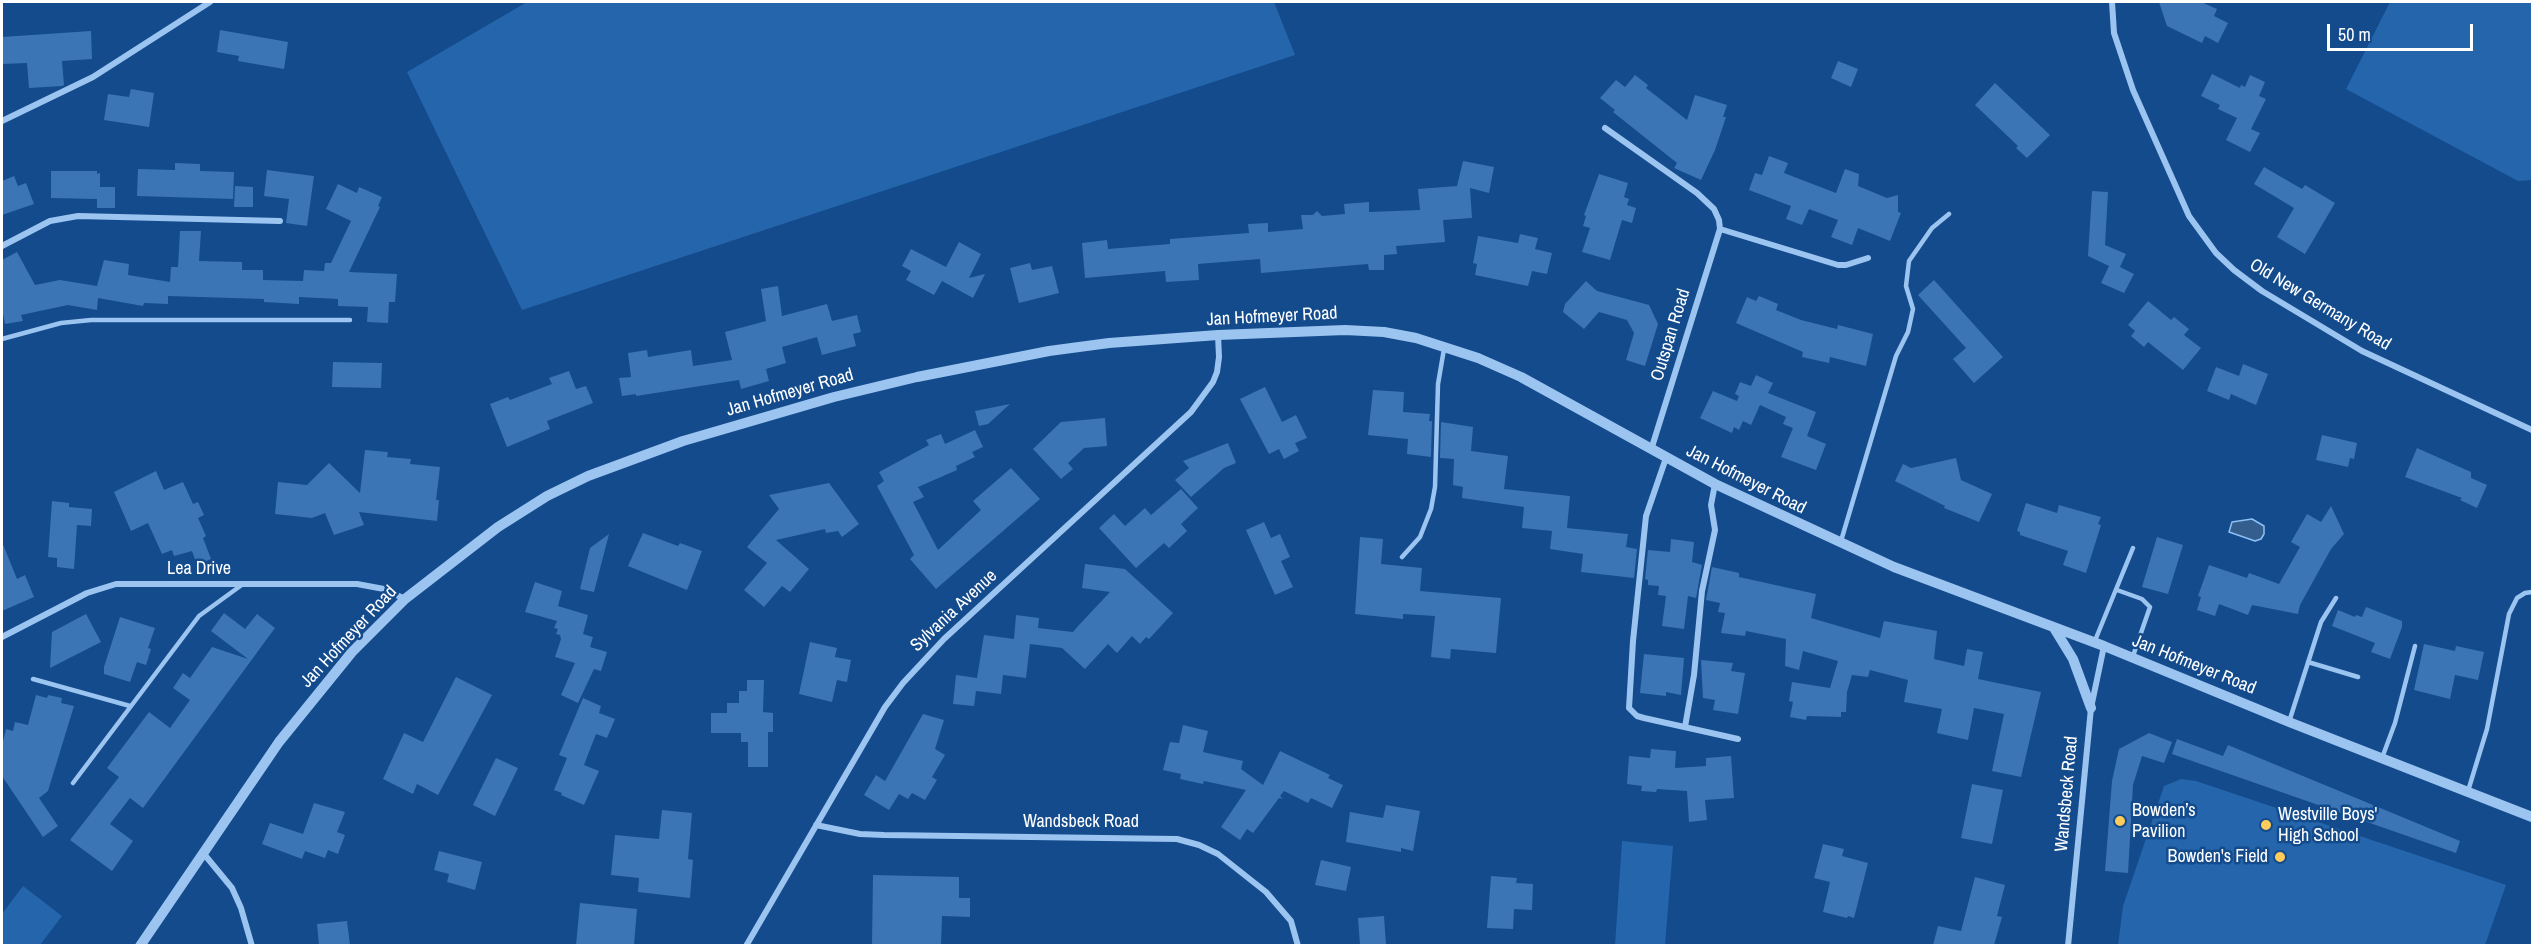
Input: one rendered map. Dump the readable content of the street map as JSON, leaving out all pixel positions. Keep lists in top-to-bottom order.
{
  "streets": {
    "street": [
      "Old New Germany Road",
      "Jan Hofmeyer Road",
      "Outspan Road",
      "Lea Drive",
      "Sylvania Avenue",
      "Wandsbeck Road"
    ]
  },
  "crossings": [
    ["Jan Hofmeyer Road", "Outspan Road"],
    ["Jan Hofmeyer Road", "Lea Drive"],
    ["Jan Hofmeyer Road", "Sylvania Avenue"],
    ["Jan Hofmeyer Road", "Wandsbeck Road"],
    ["Sylvania Avenue", "Wandsbeck Road"]
  ],
  "places": ["Bowden’s Pavilion", "Westville Boys' High School", "Bowden's Field"],
  "scale_bar": "50 m"
}
